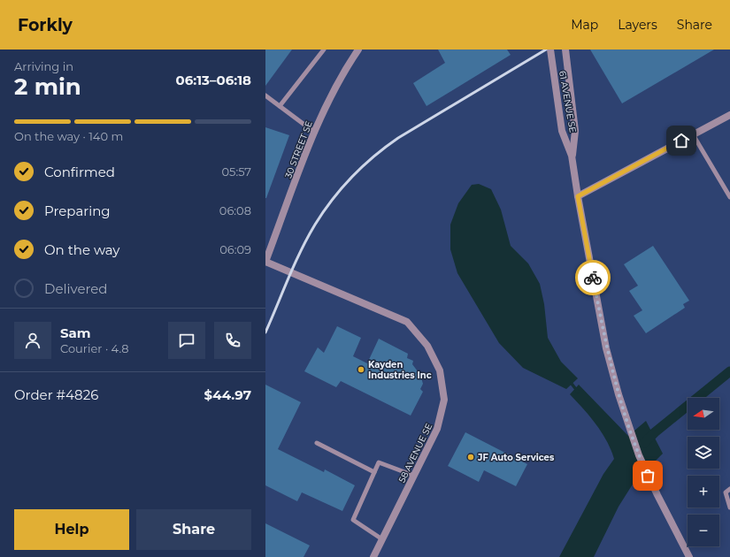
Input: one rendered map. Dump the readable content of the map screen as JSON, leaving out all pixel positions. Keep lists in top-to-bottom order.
{
  "streets": {
    "street": ["61 AVENUE SE", "30 STREET SE", "58 AVENUE SE"]
  },
  "crossings": [
    ["30 STREET SE", "58 AVENUE SE"]
  ],
  "places": ["Kayden Industries Inc", "JF Auto Services"],
  "north": "left",
  "page": {
    "header": "Forkly",
    "nav": ["Map", "Layers", "Share"],
    "heading": ["2 min", "Arriving in", "06:13–06:18"],
    "panel": [
      "Sam",
      "Courier · 4.8",
      "Order #4826",
      "$44.97"
    ],
    "bar": "On the way · 140 m",
    "list": [
      ["Confirmed", "05:57"],
      ["Preparing", "06:08"],
      ["On the way", "06:09"],
      "Delivered"
    ],
    "map_buttons": ["+", "−"],
    "buttons": ["Help", "Share"]
  }
}
